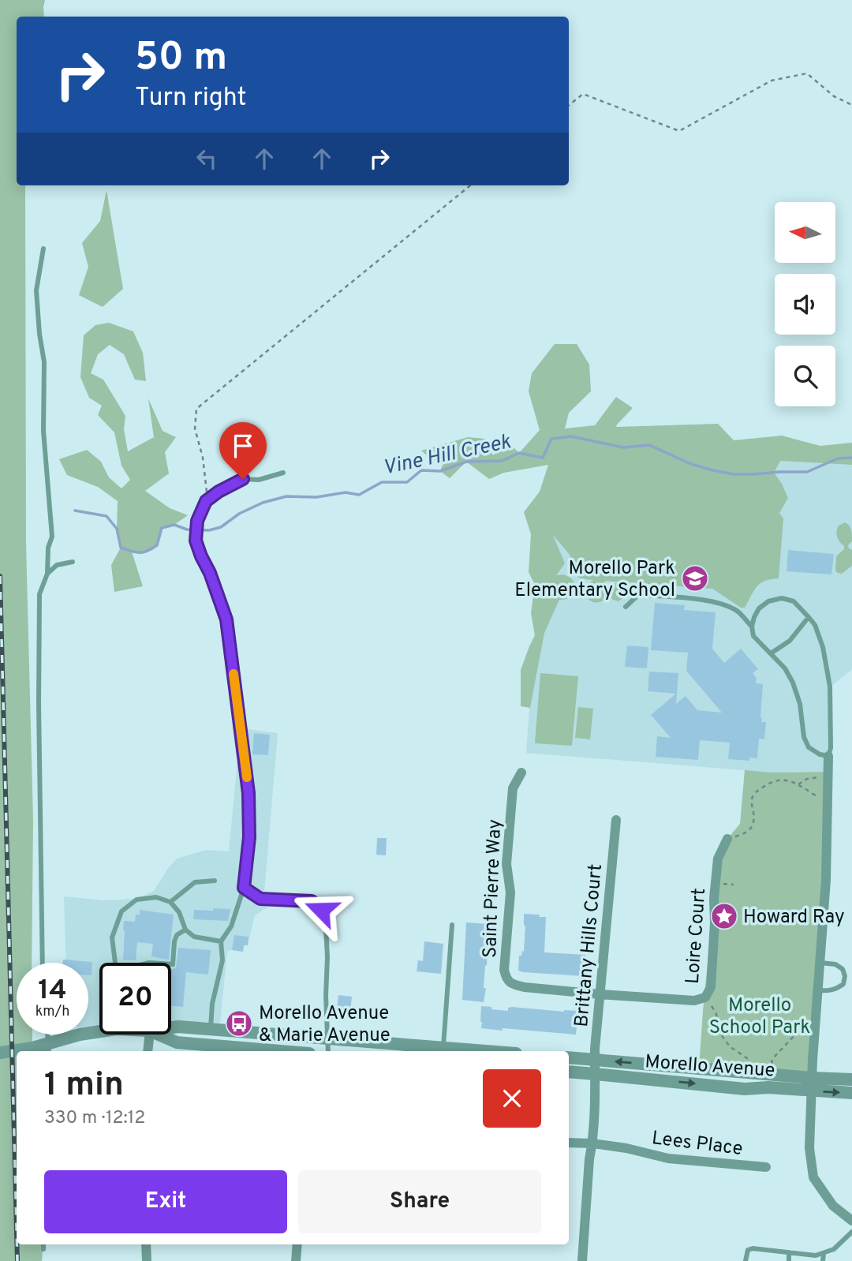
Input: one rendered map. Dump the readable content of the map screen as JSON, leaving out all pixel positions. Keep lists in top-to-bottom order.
{
  "streets": {
    "street": [
      "Saint Pierre Way",
      "Loire Court",
      "Brittany Hills Court",
      "Morello Avenue",
      "Lees Place"
    ]
  },
  "crossings": [
    ["Saint Pierre Way", "Loire Court"],
    ["Saint Pierre Way", "Brittany Hills Court"],
    ["Loire Court", "Brittany Hills Court"],
    ["Brittany Hills Court", "Morello Avenue"],
    ["Brittany Hills Court", "Lees Place"]
  ],
  "water": ["Vine Hill Creek"],
  "parks": ["Morello School Park"],
  "places": {
    "school or university": ["Morello Park Elementary School"],
    "place": ["Howard Ray"],
    "bus stop": ["Morello Avenue & Marie Avenue"]
  },
  "north": "left",
  "page": {
    "turn": ["50 m", "Turn right"],
    "speed": "14 km/h",
    "limit": "20",
    "heading": ["1 min", "330 m · 12:12"],
    "buttons": ["Exit", "Share"]
  }
}
